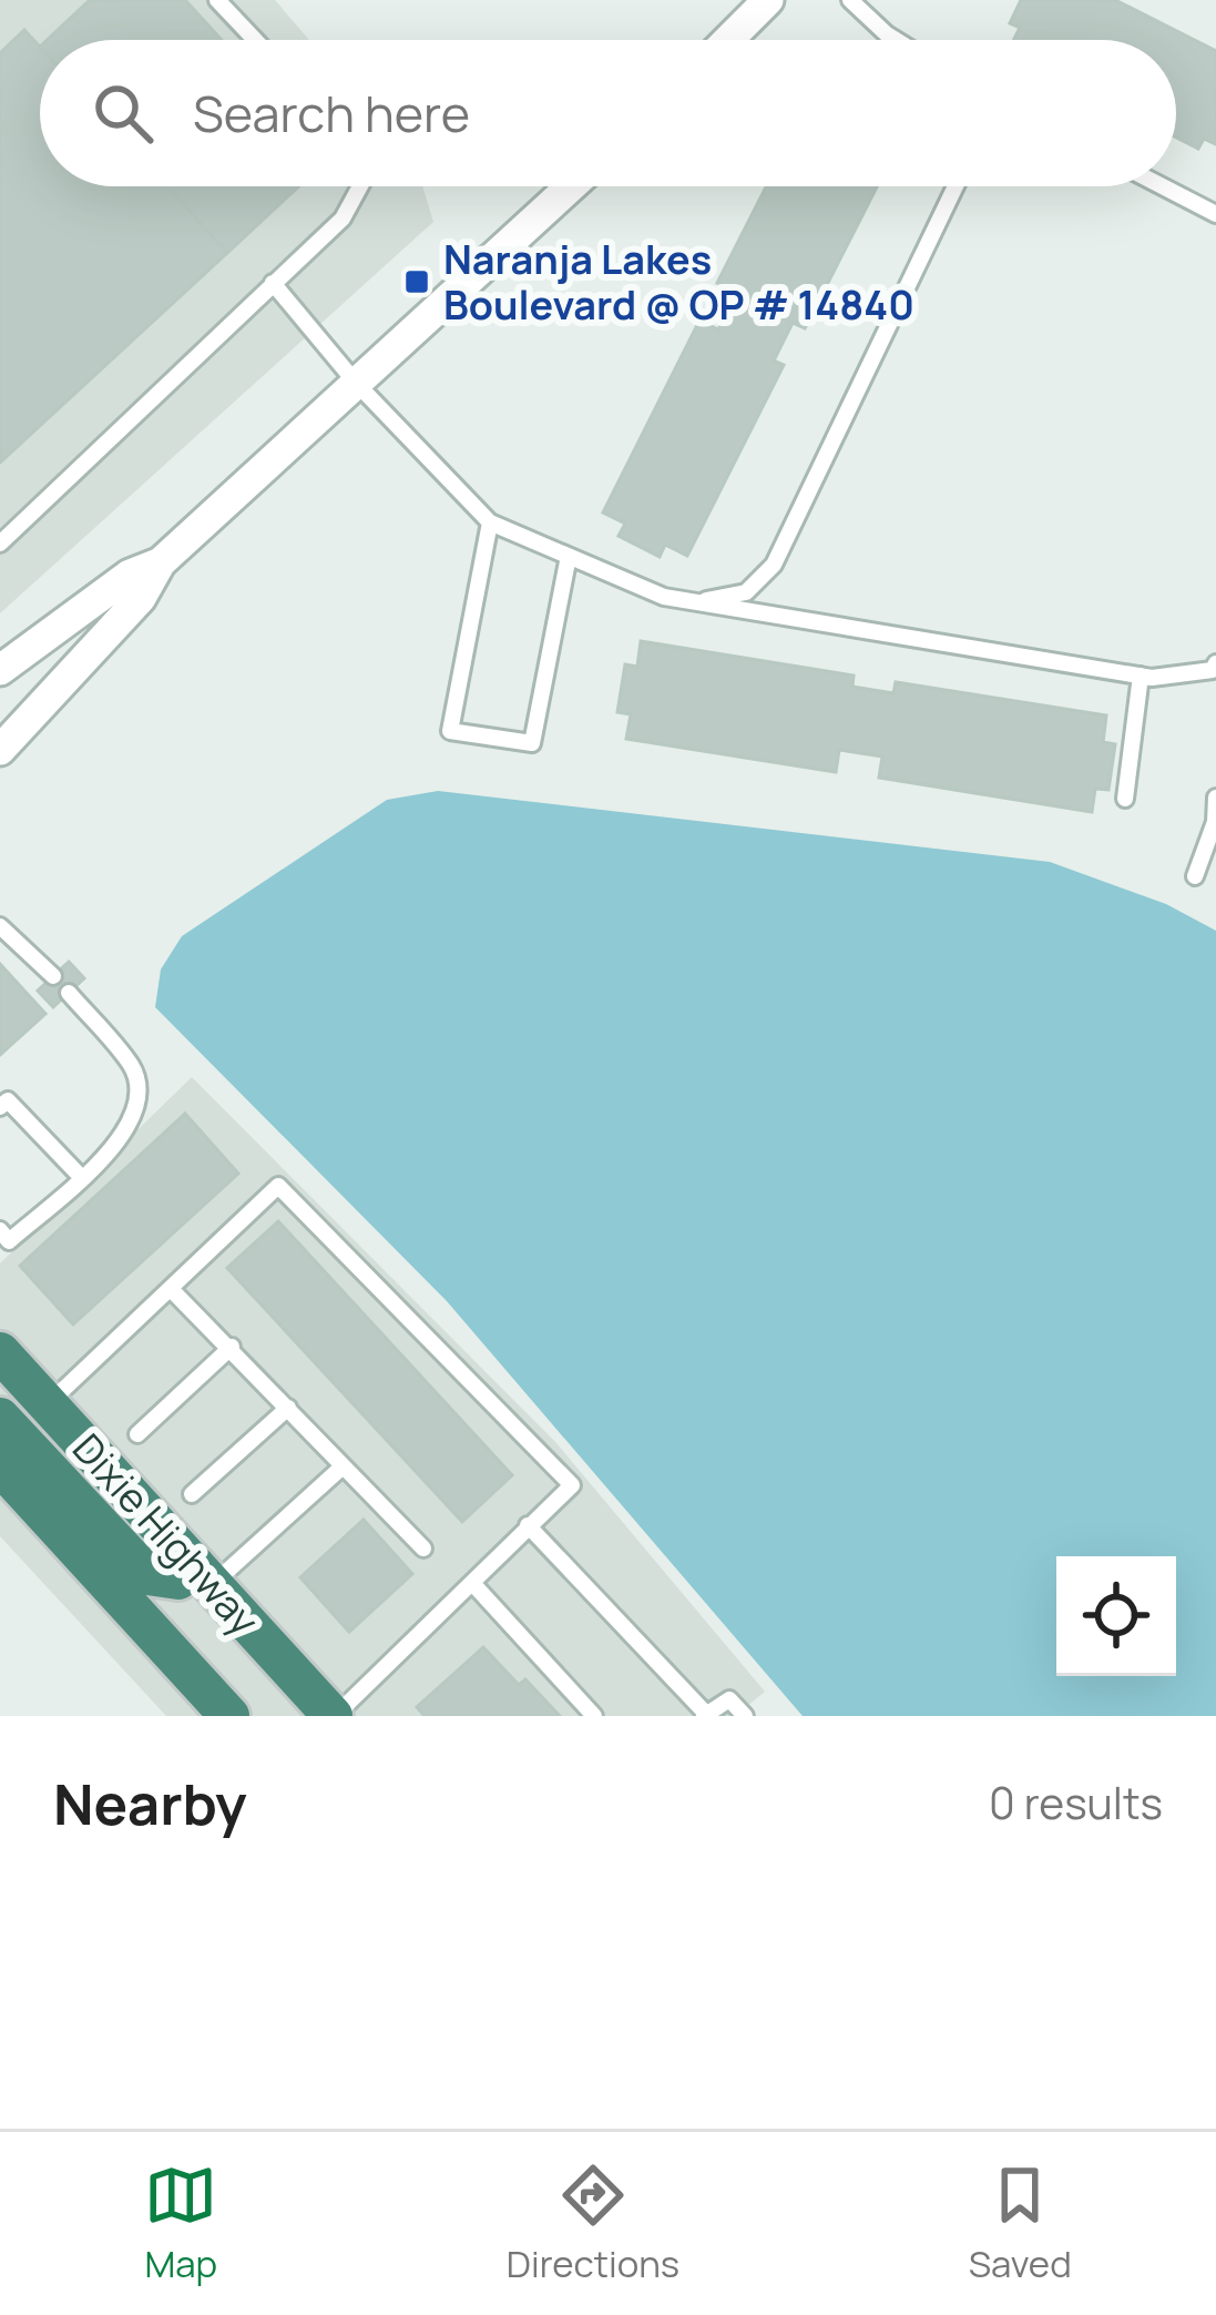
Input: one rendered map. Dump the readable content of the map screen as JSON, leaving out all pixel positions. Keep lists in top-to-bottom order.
{
  "streets": {
    "highway": ["Dixie Highway"]
  },
  "places": {
    "transit": ["Naranja Lakes Boulevard @ OP # 14840"]
  },
  "page": {
    "search": "Search here",
    "heading": ["Nearby", "0 results"],
    "nav": ["Map", "Directions", "Saved"]
  }
}
